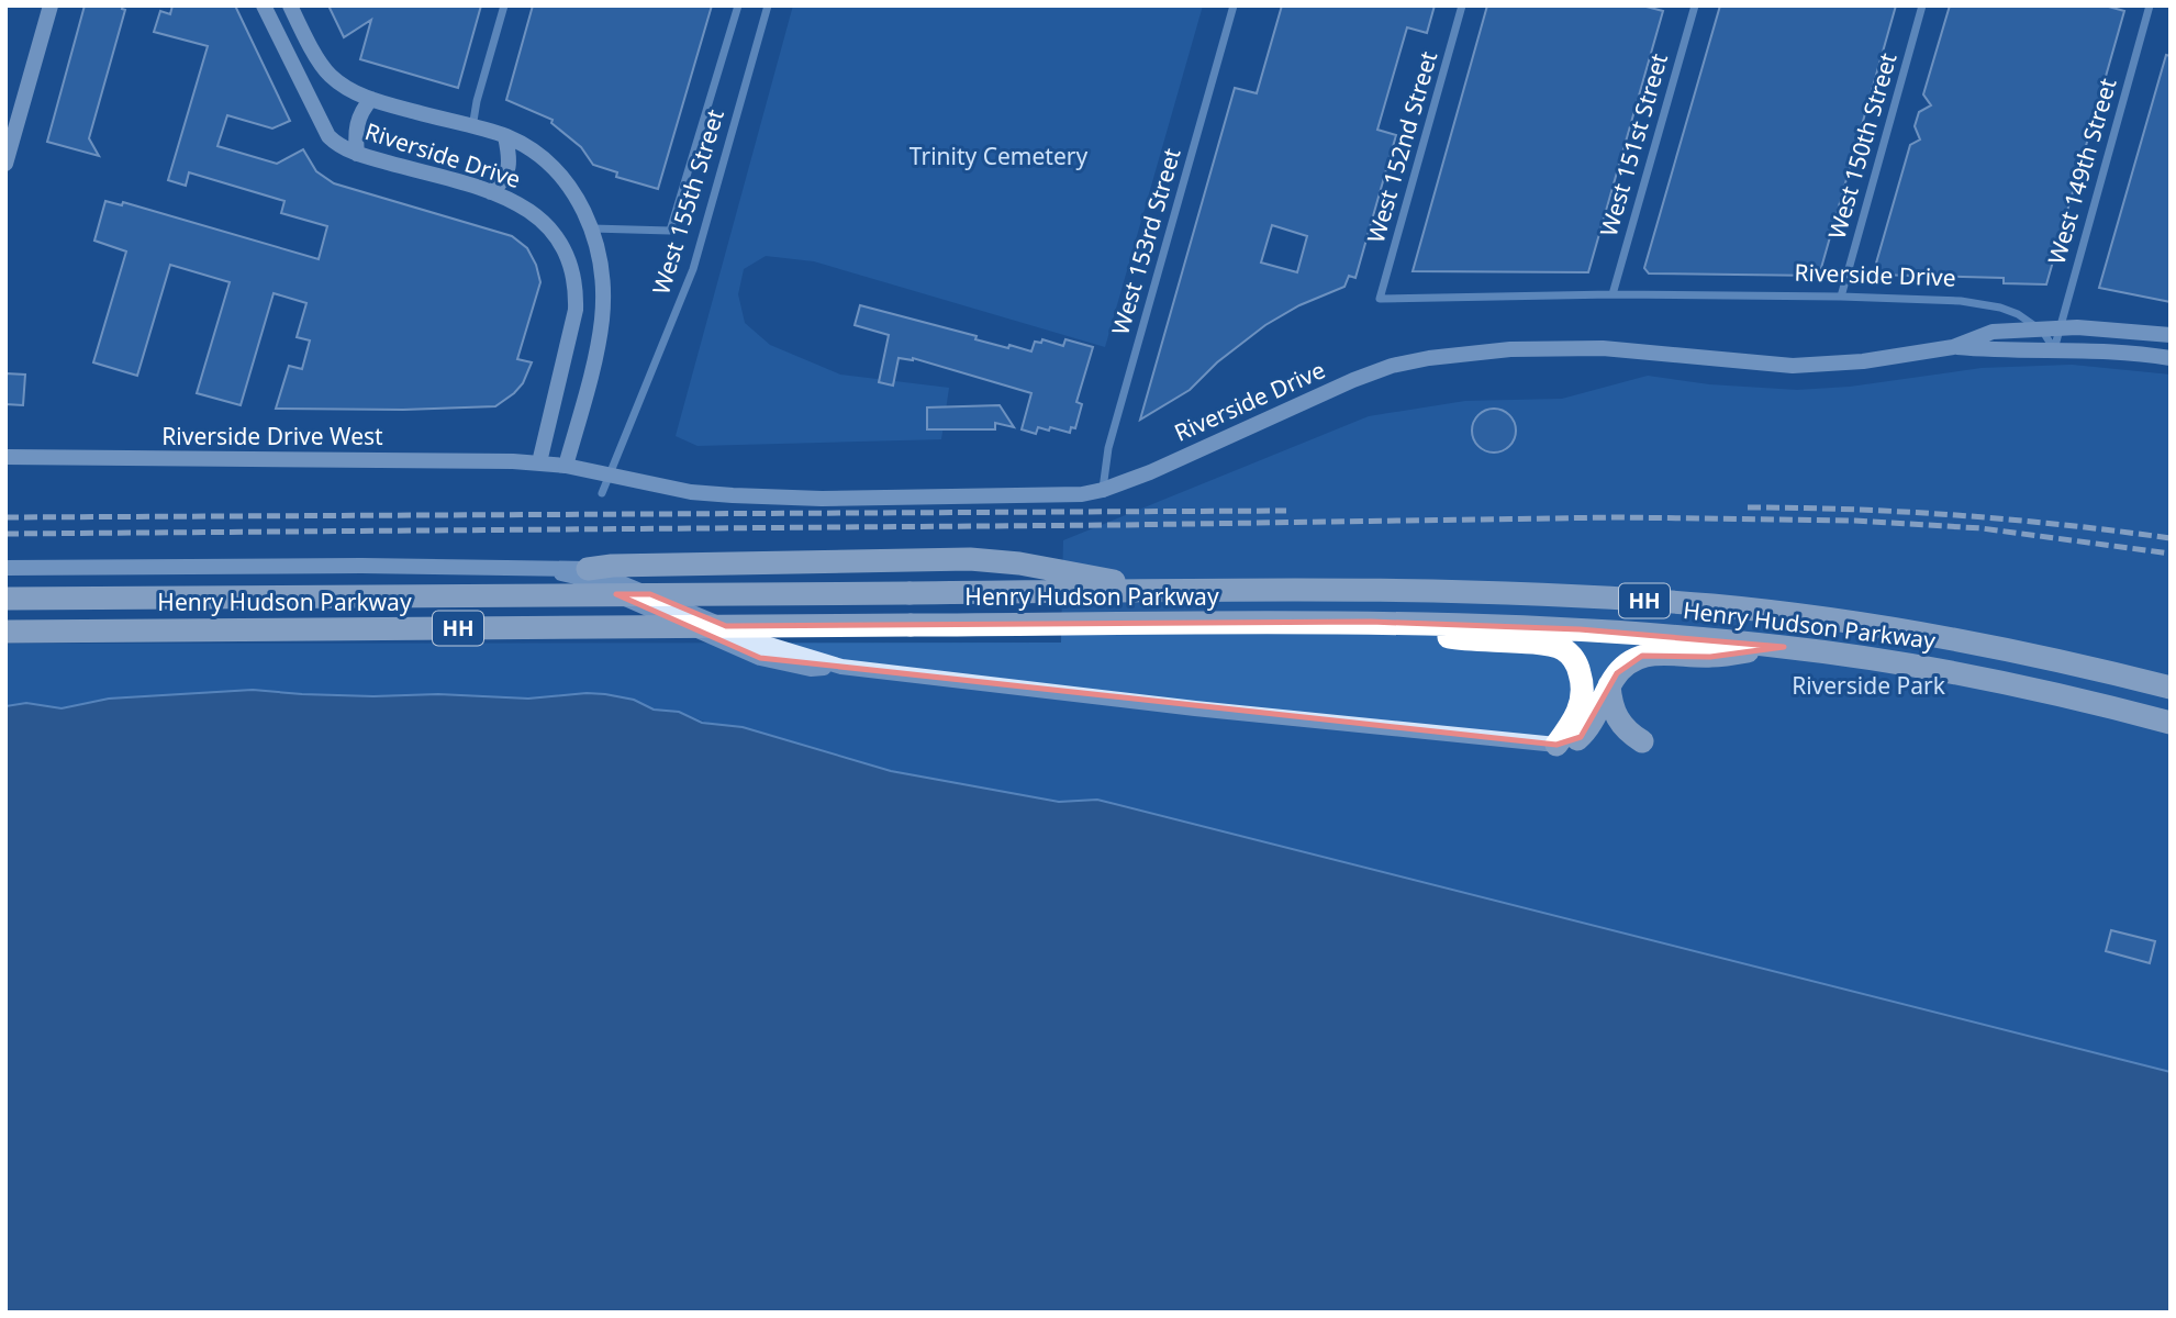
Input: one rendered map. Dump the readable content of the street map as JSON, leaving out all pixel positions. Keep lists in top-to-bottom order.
{
  "streets": {
    "highway": ["Henry Hudson Parkway", "HH"],
    "main road": ["Riverside Drive", "Riverside Drive West"],
    "street": [
      "West 151st Street",
      "West 150th Street",
      "West 152nd Street",
      "West 149th Street",
      "West 155th Street",
      "West 153rd Street"
    ]
  },
  "crossings": [
    ["West 151st Street", "Riverside Drive"],
    ["West 150th Street", "Riverside Drive"],
    ["West 152nd Street", "Riverside Drive"],
    ["Riverside Drive", "West 149th Street"],
    ["Riverside Drive", "West 155th Street"],
    ["Riverside Drive", "West 153rd Street"],
    ["Riverside Drive", "Riverside Drive West"]
  ],
  "parks": ["Trinity Cemetery", "Riverside Park"]
}
